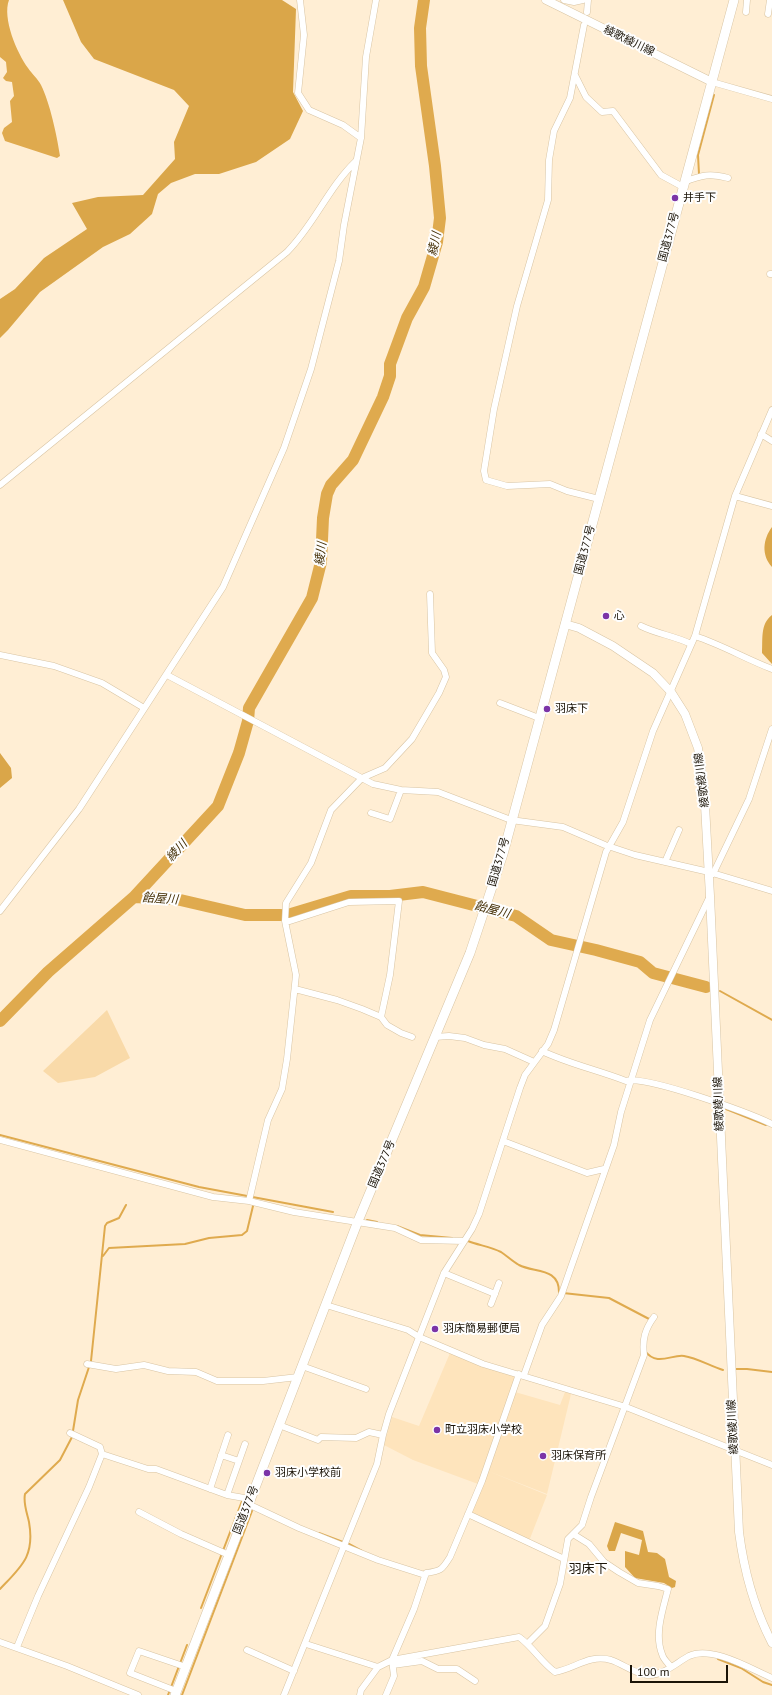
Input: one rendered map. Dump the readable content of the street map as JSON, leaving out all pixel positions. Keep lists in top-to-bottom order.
{
  "streets": {
    "highway": ["国道377号"],
    "main road": ["綾歌綾川線"]
  },
  "crossings": [
    ["綾歌綾川線", "国道377号"]
  ],
  "districts": ["羽床下"],
  "water": ["綾川", "飴屋川"],
  "places": [
    "井手下",
    "心",
    "羽床下",
    "羽床簡易郵便局",
    "町立羽床小学校",
    "羽床保育所",
    "羽床小学校前"
  ],
  "scale_bar": "100 m"
}
